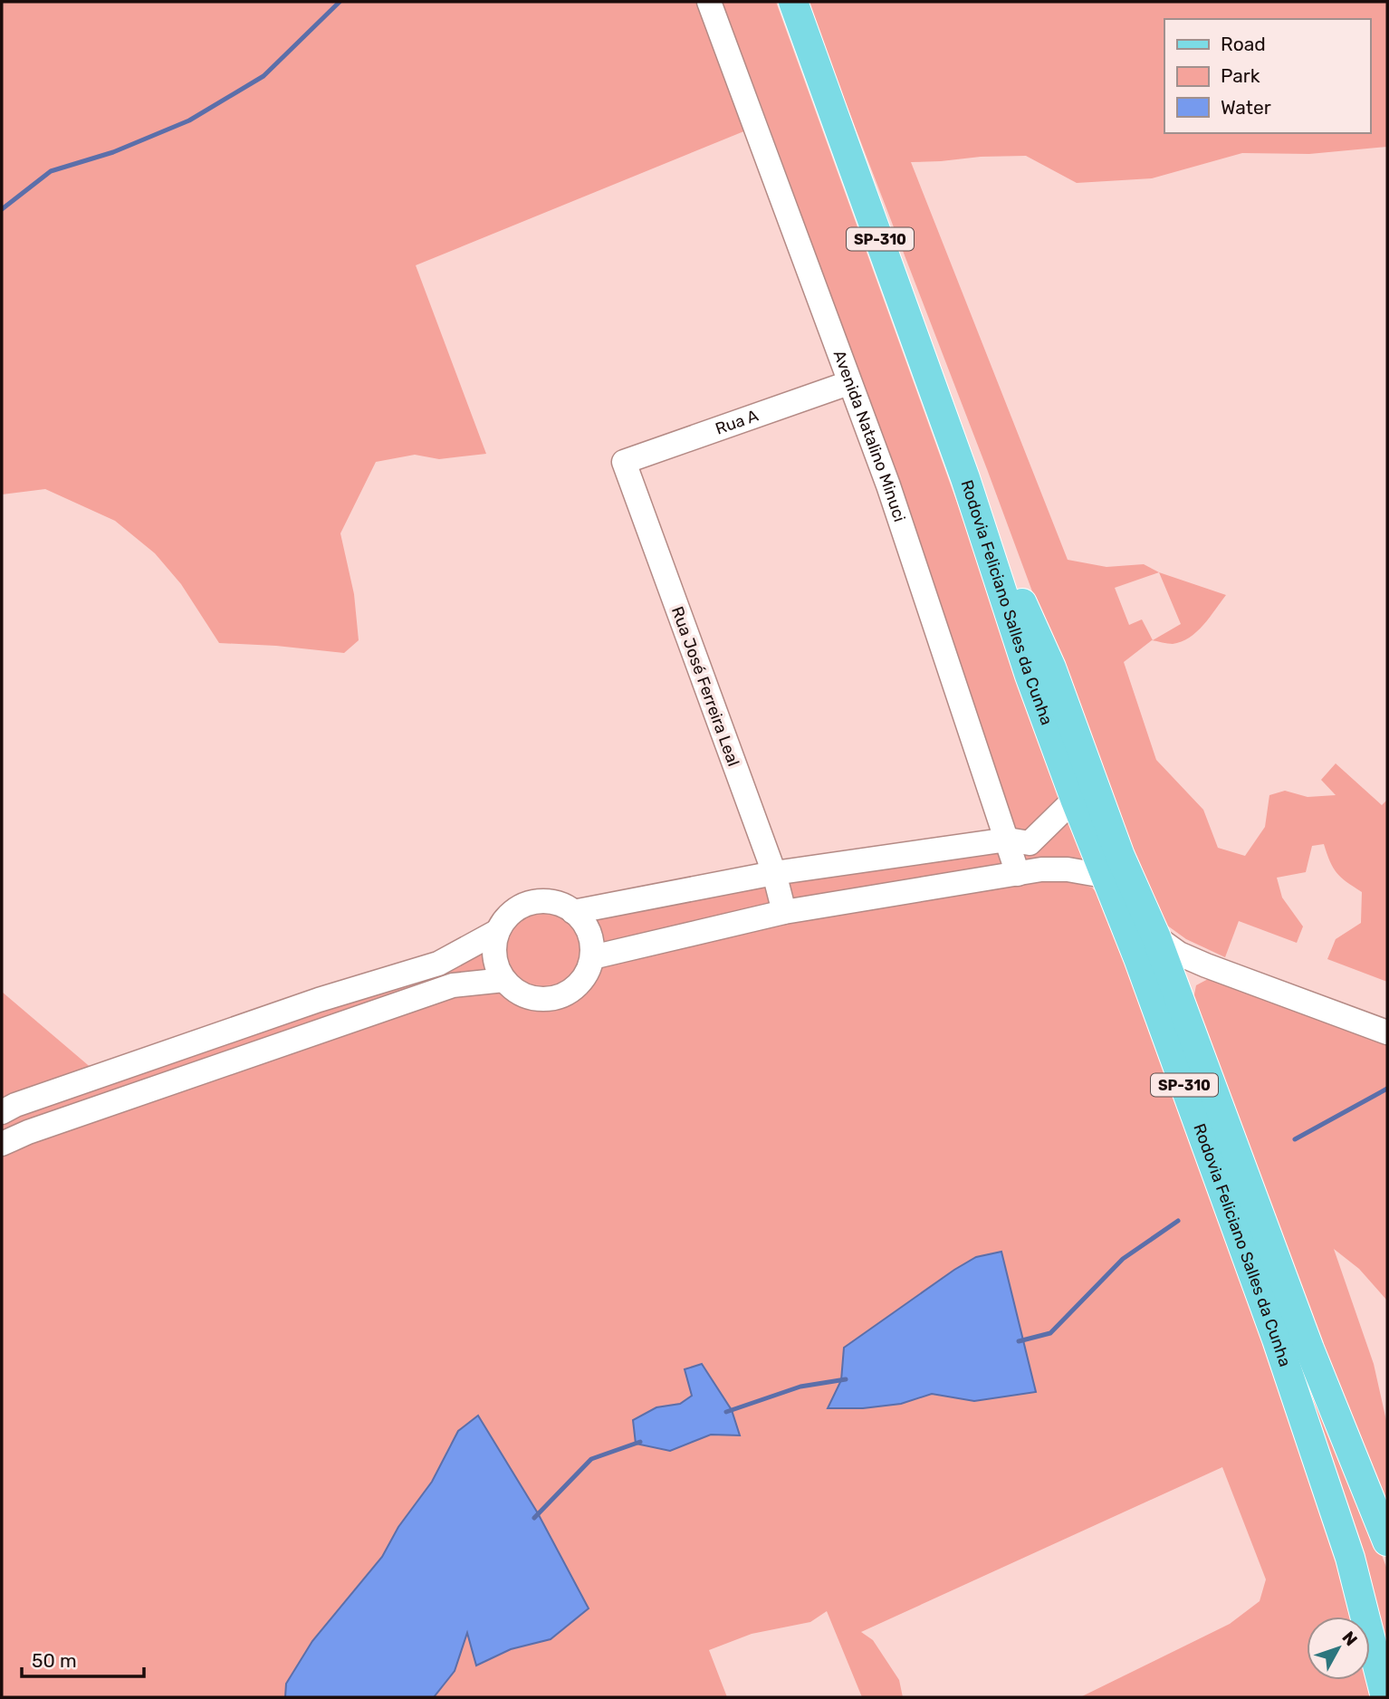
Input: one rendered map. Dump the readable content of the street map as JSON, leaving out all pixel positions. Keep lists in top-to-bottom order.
{
  "streets": {
    "main road": ["SP-310", "Rodovia Feliciano Salles da Cunha"],
    "street": ["Rua A", "Avenida Natalino Minuci", "Rua José Ferreira Leal"]
  },
  "crossings": [
    ["SP-310", "Rodovia Feliciano Salles da Cunha"],
    ["Rua A", "Avenida Natalino Minuci"],
    ["Rua A", "Rua José Ferreira Leal"]
  ],
  "legend": ["Road", "Park", "Water"],
  "scale_bar": "50 m",
  "north": "top right"
}
